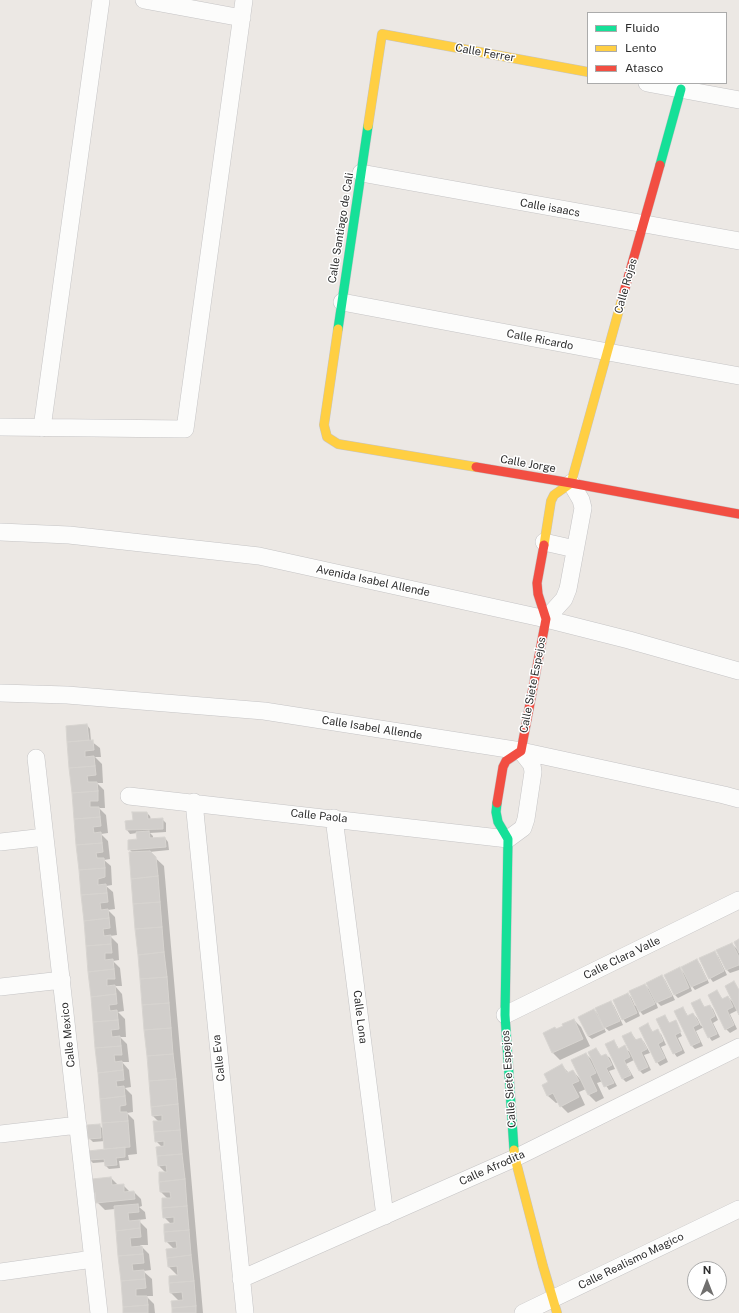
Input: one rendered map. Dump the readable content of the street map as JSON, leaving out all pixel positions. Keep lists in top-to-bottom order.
{
  "streets": {
    "street": [
      "Calle Ferrer",
      "Calle isaacs",
      "Calle Santiago de Cali",
      "Calle Rojas",
      "Calle Ricardo",
      "Calle Jorge",
      "Avenida Isabel Allende",
      "Calle Siete Espejos",
      "Calle Isabel Allende",
      "Calle Paola",
      "Calle Clara Valle",
      "Calle Lona",
      "Calle Mexico",
      "Calle Eva",
      "Calle Afrodita",
      "Calle Realismo Magico"
    ]
  },
  "crossings": [
    ["Calle Ferrer", "Calle Santiago de Cali"],
    ["Calle isaacs", "Calle Santiago de Cali"],
    ["Calle isaacs", "Calle Rojas"],
    ["Calle Santiago de Cali", "Calle Ricardo"],
    ["Calle Santiago de Cali", "Calle Jorge"],
    ["Calle Rojas", "Calle Ricardo"],
    ["Calle Rojas", "Calle Jorge"],
    ["Avenida Isabel Allende", "Calle Siete Espejos"],
    ["Calle Siete Espejos", "Calle Isabel Allende"],
    ["Calle Siete Espejos", "Calle Paola"],
    ["Calle Siete Espejos", "Calle Clara Valle"],
    ["Calle Siete Espejos", "Calle Afrodita"],
    ["Calle Siete Espejos", "Calle Realismo Magico"],
    ["Calle Paola", "Calle Lona"],
    ["Calle Paola", "Calle Eva"],
    ["Calle Lona", "Calle Afrodita"],
    ["Calle Eva", "Calle Afrodita"]
  ],
  "legend": ["Fluido", "Lento", "Atasco"],
  "north": "top"
}
